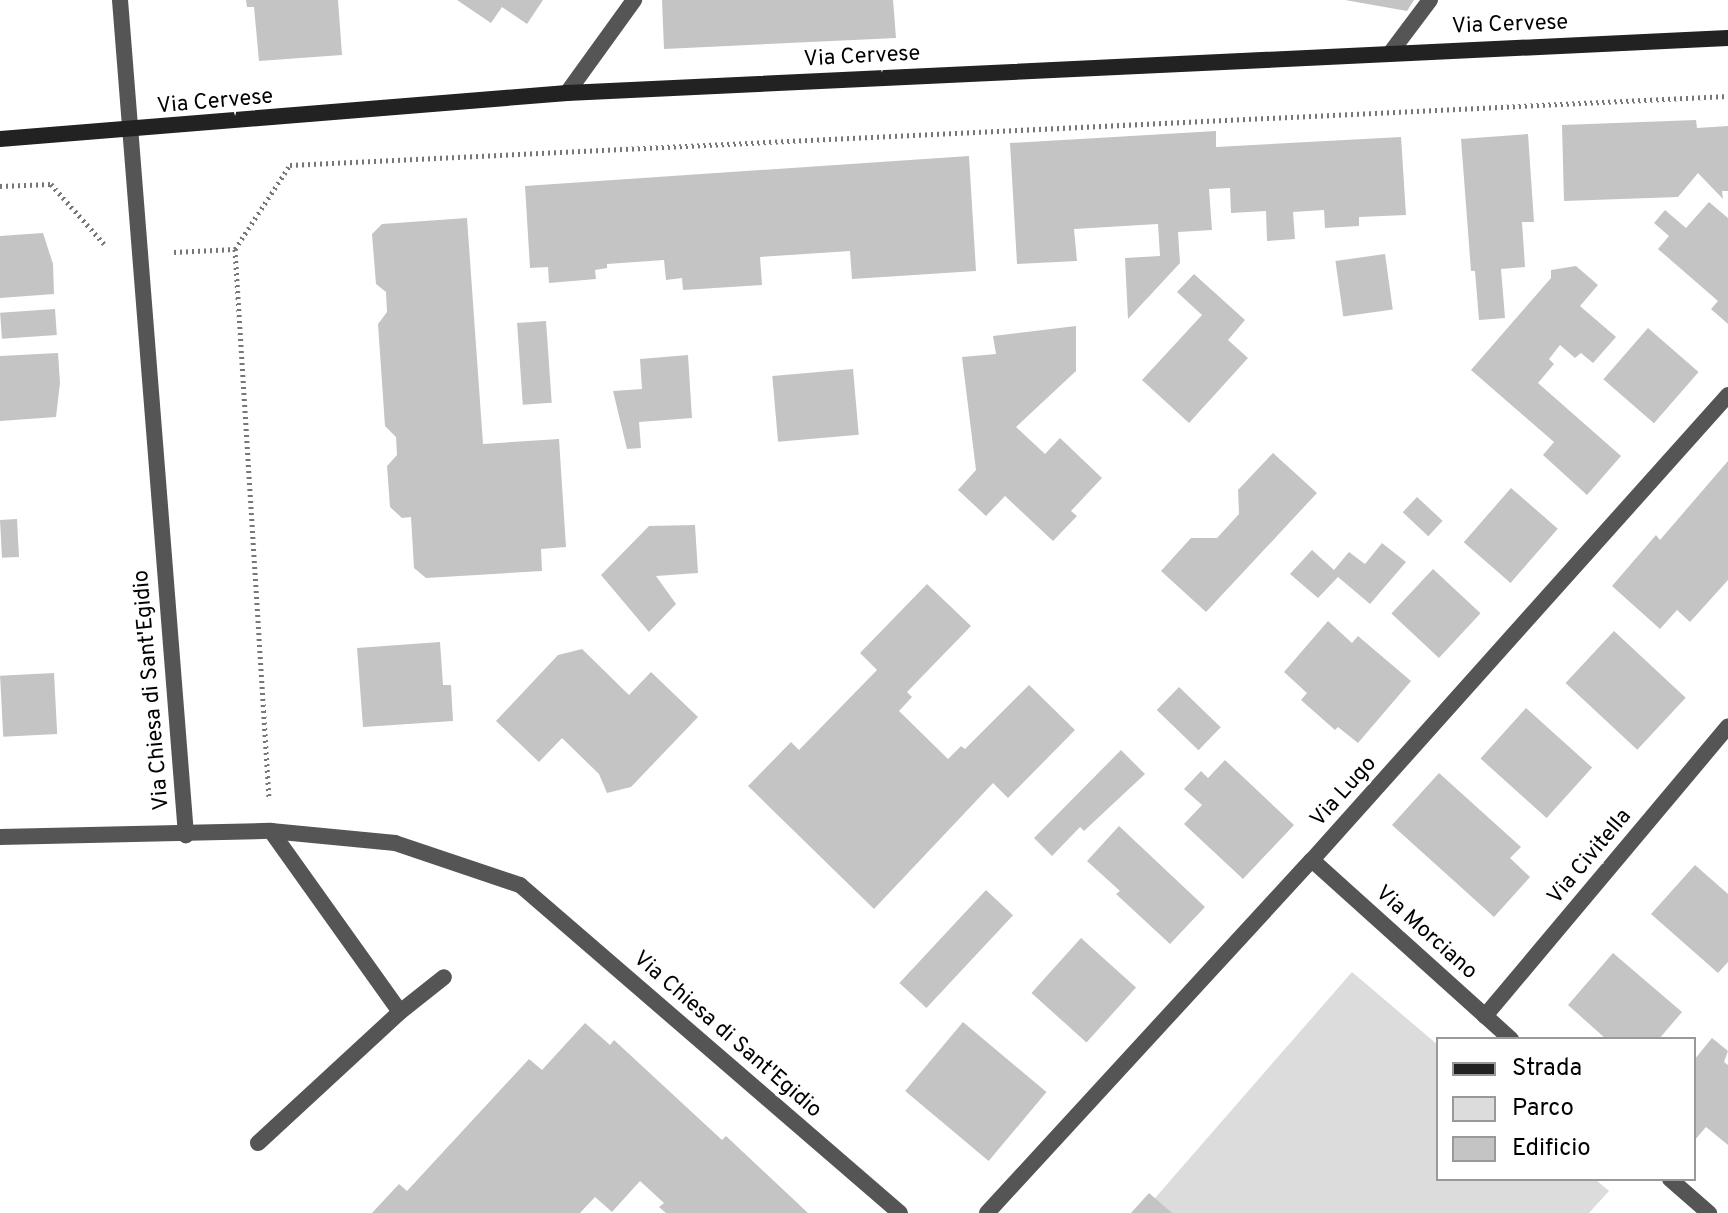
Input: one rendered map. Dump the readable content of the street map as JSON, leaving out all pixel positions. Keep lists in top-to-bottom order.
{
  "streets": {
    "main road": ["Via Cervese"],
    "street": [
      "Via Chiesa di Sant'Egidio",
      "Via Lugo",
      "Via Civitella",
      "Via Morciano"
    ]
  },
  "crossings": [
    ["Via Cervese", "Via Chiesa di Sant'Egidio"],
    ["Via Lugo", "Via Morciano"],
    ["Via Civitella", "Via Morciano"]
  ],
  "legend": ["Strada", "Parco", "Edificio"]
}
